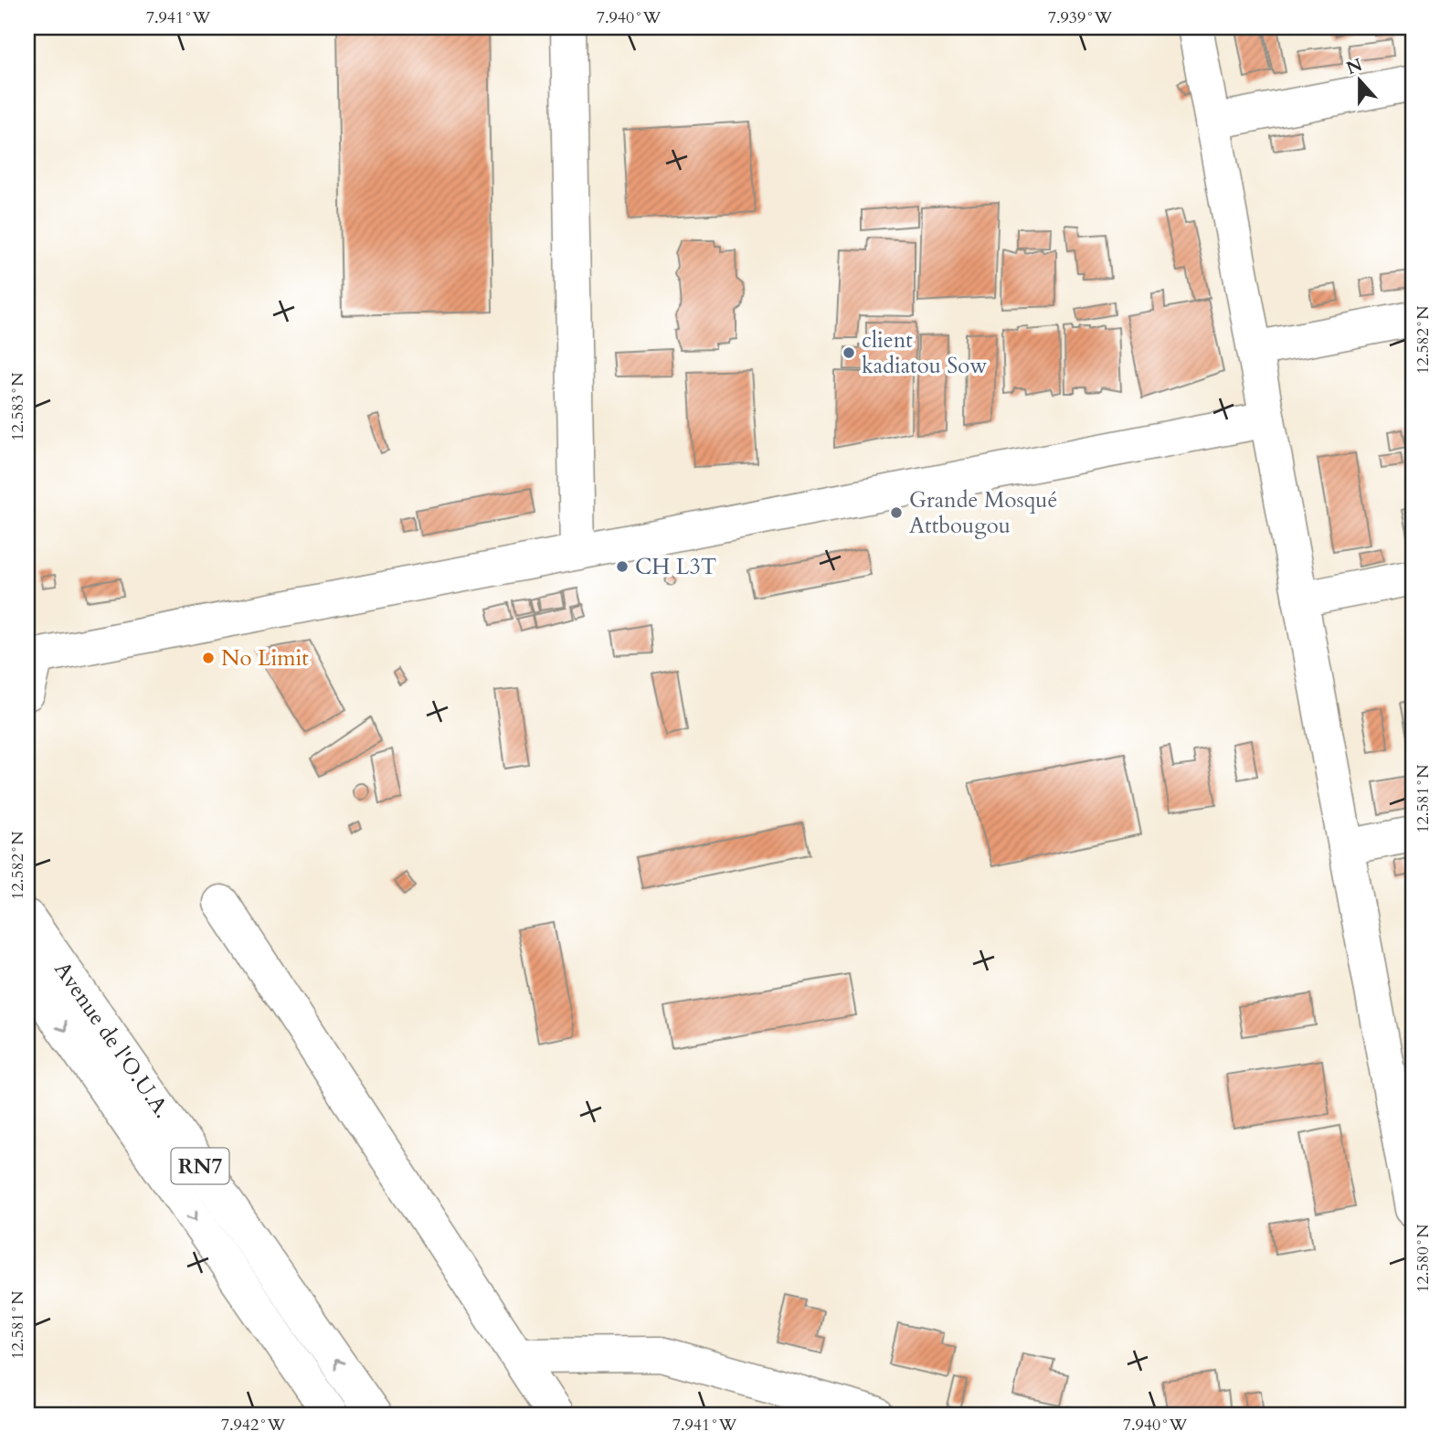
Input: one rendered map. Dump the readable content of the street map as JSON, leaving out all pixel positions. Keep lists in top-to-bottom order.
{
  "streets": {
    "main road": ["Avenue de l'O.U.A.", "RN7"]
  },
  "places": [
    "client kadiatou Sow",
    "Grande Mosqué Attbougou",
    "CH L3T",
    "No Limit"
  ],
  "north": "top",
  "coordinates": [
    "7.941°W",
    "7.940°W",
    "7.939°W",
    "12.582°N",
    "12.583°N",
    "12.581°N",
    "12.580°N",
    "7.942°W"
  ]
}
